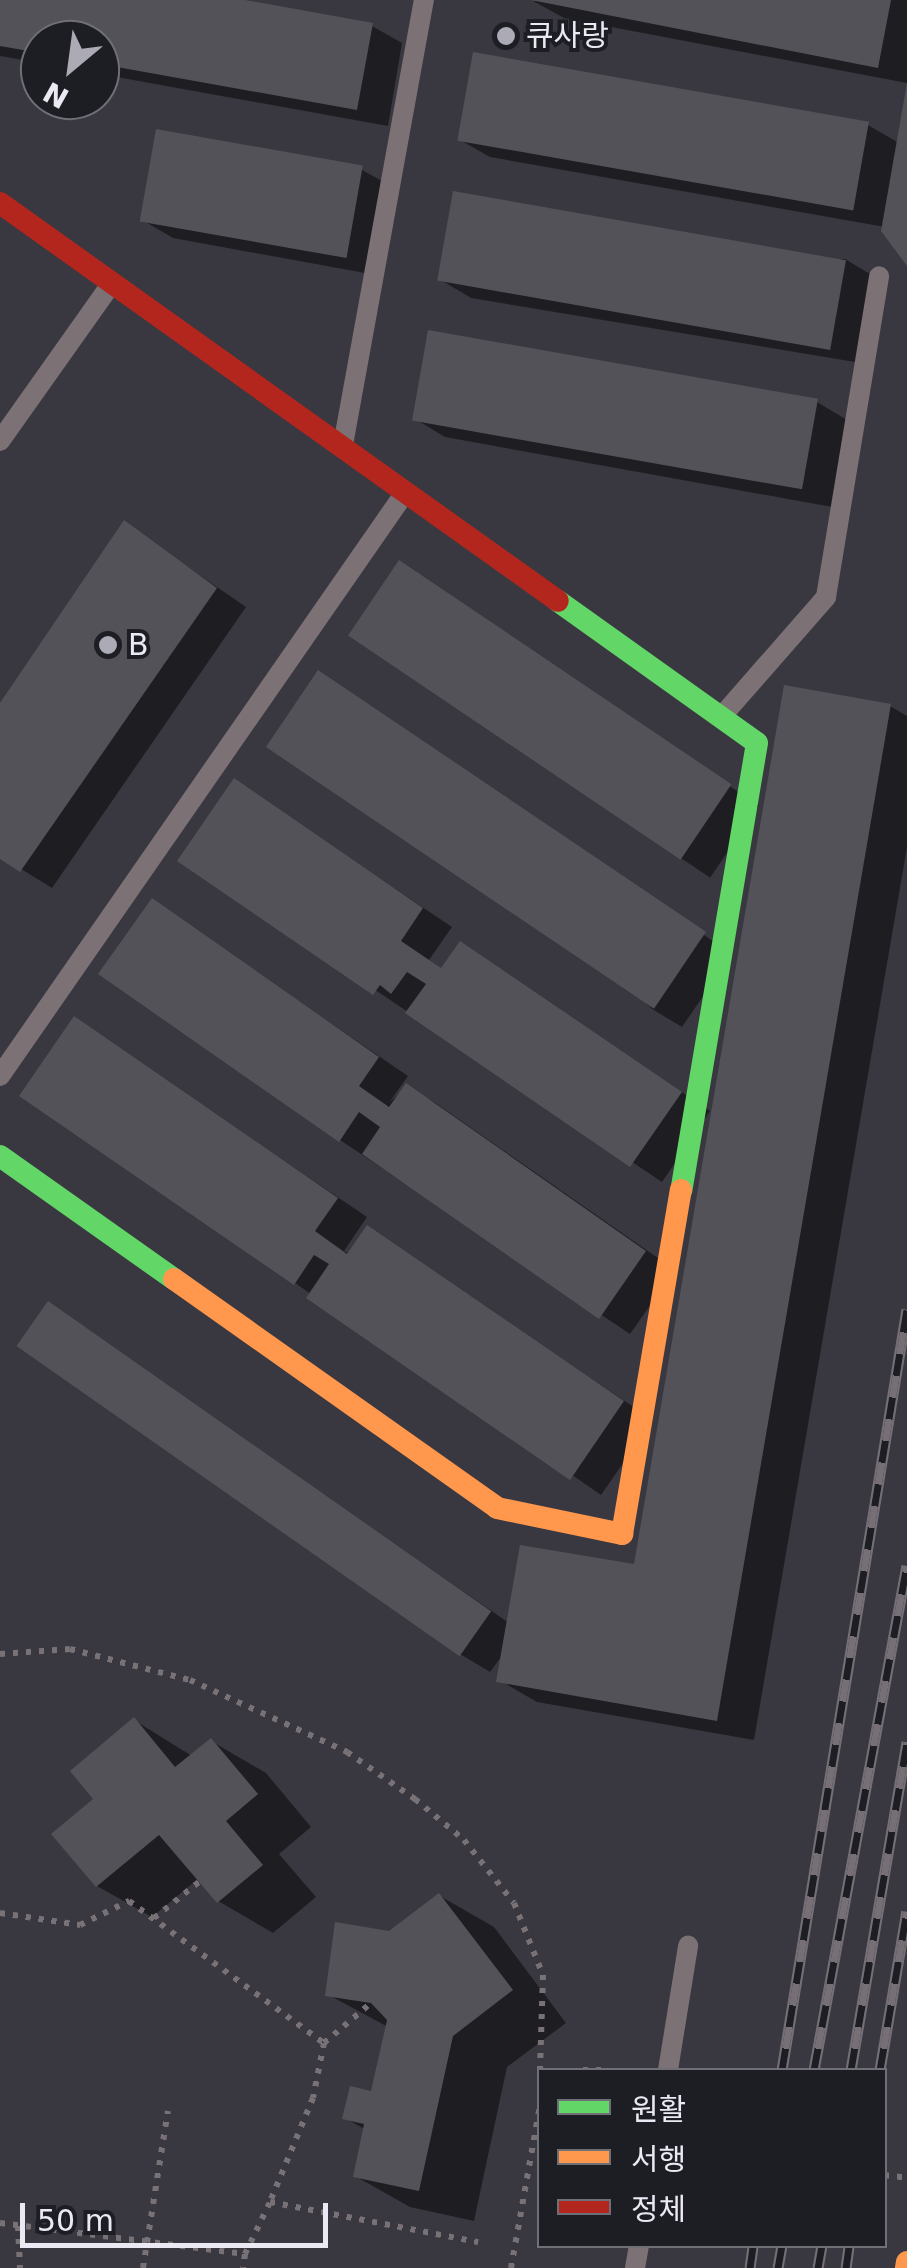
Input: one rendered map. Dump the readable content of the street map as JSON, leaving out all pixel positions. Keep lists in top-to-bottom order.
{
  "places": ["큐사랑", "B"],
  "legend": ["원활", "서행", "정체"],
  "scale_bar": "50 m",
  "north": "bottom left"
}
